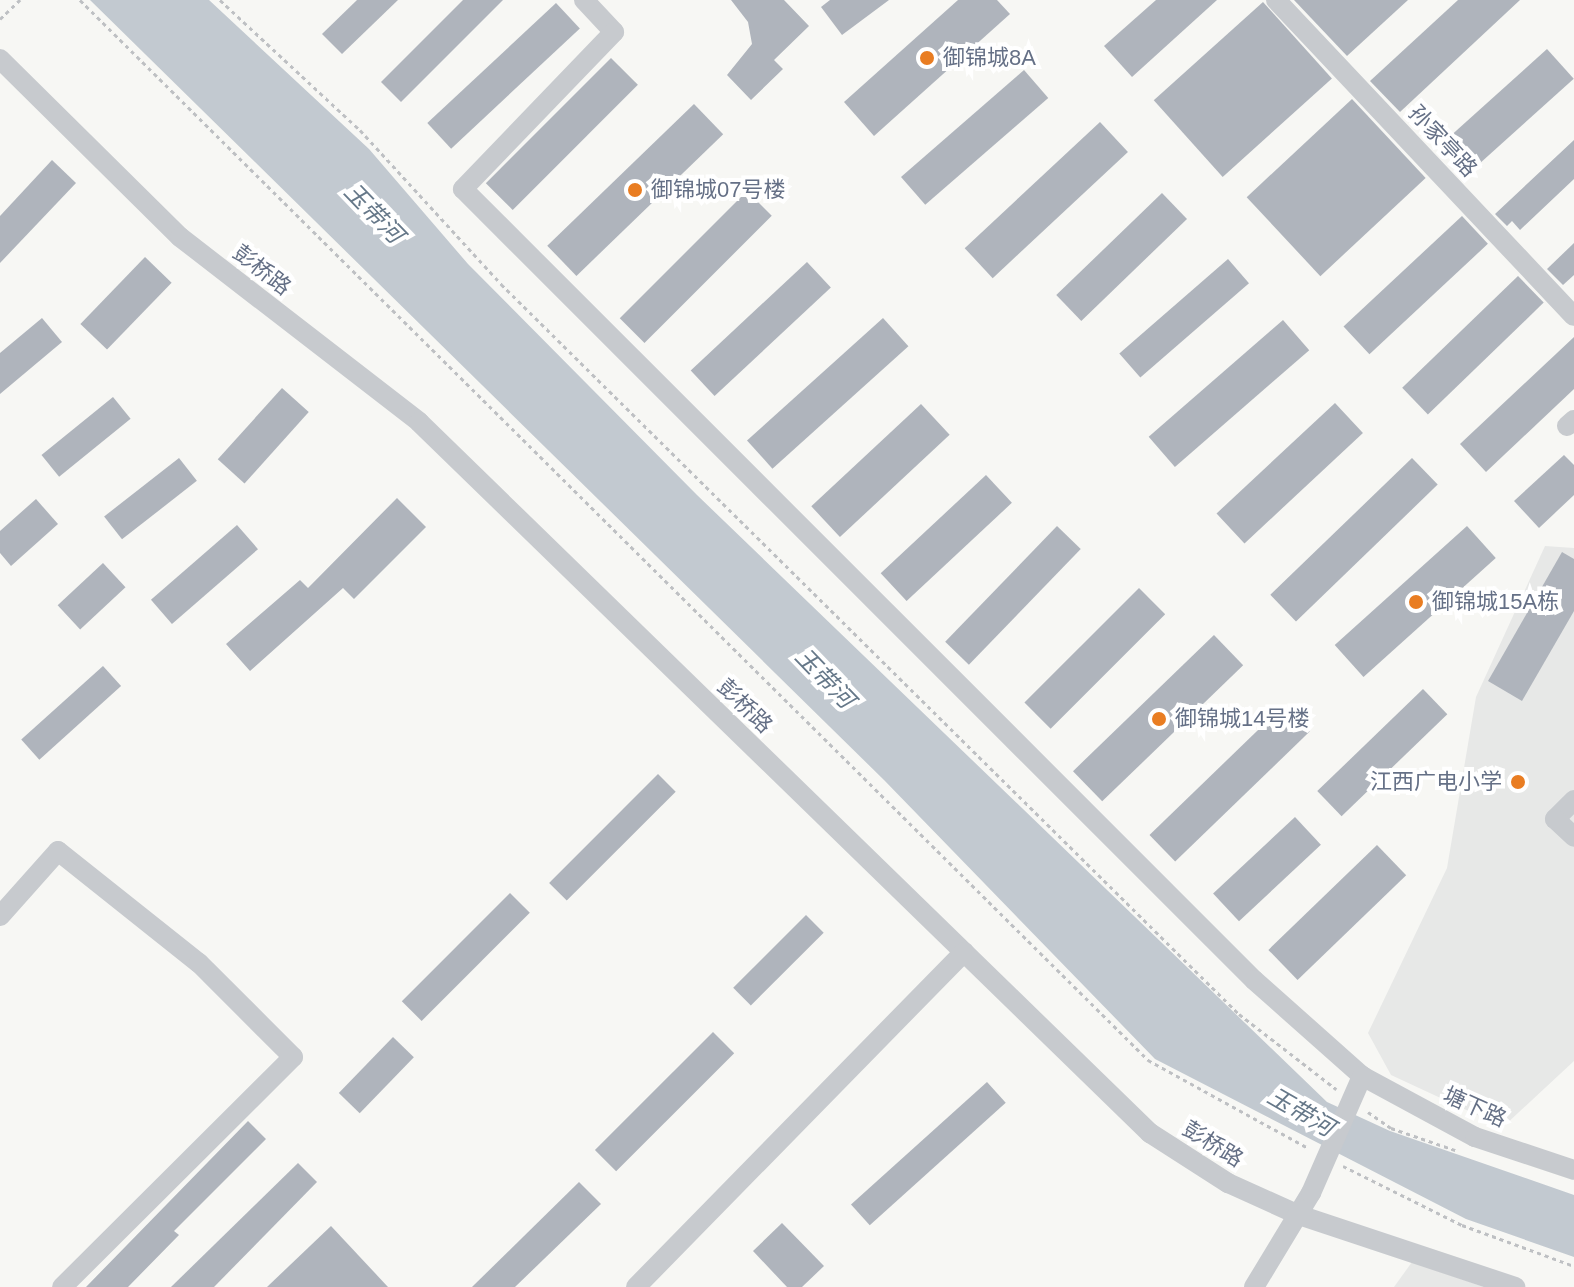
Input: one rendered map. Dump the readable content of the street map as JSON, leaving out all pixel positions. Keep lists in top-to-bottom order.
{
  "streets": {
    "street": ["孙家亭路", "彭桥路", "塘下路"]
  },
  "water": ["玉带河"],
  "places": [
    "御锦城8A",
    "御锦城07号楼",
    "御锦城15A栋",
    "御锦城14号楼",
    "江西广电小学"
  ]
}
